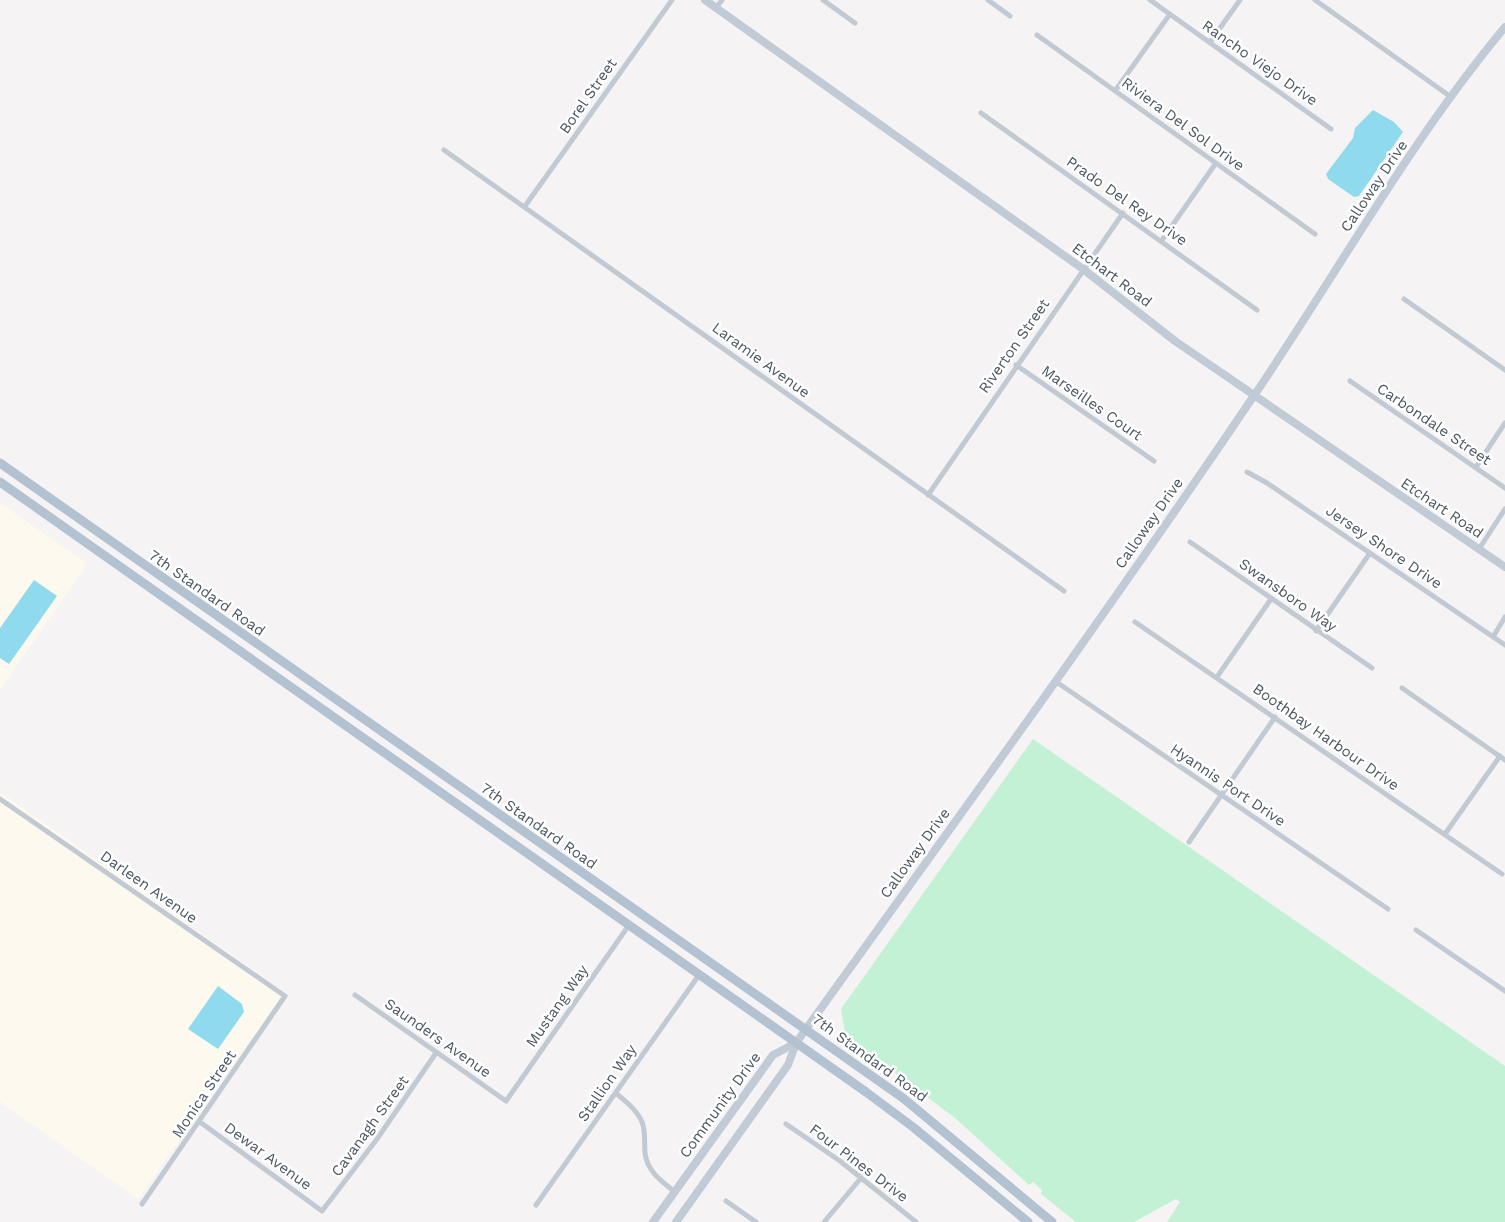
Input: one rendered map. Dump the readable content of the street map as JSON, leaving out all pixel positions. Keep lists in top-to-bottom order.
{
  "streets": {
    "main road": ["7th Standard Road"],
    "street": [
      "Rancho Viejo Drive",
      "Borel Street",
      "Riviera Del Sol Drive",
      "Calloway Drive",
      "Prado Del Rey Drive",
      "Etchart Road",
      "Riverton Street",
      "Laramie Avenue",
      "Marseilles Court",
      "Carbondale Street",
      "Jersey Shore Drive",
      "Swansboro Way",
      "Boothbay Harbour Drive",
      "Hyannis Port Drive",
      "Darleen Avenue",
      "Mustang Way",
      "Saunders Avenue",
      "Stallion Way",
      "Monica Street",
      "Community Drive",
      "Cavanagh Street",
      "Dewar Avenue",
      "Four Pines Drive"
    ]
  },
  "crossings": [
    ["Borel Street", "Laramie Avenue"],
    ["Calloway Drive", "Etchart Road"],
    ["Calloway Drive", "7th Standard Road"],
    ["Calloway Drive", "Hyannis Port Drive"],
    ["Calloway Drive", "Community Drive"],
    ["Prado Del Rey Drive", "Riverton Street"],
    ["Etchart Road", "Riverton Street"],
    ["Riverton Street", "Laramie Avenue"],
    ["Riverton Street", "Marseilles Court"],
    ["7th Standard Road", "Mustang Way"],
    ["7th Standard Road", "Stallion Way"],
    ["7th Standard Road", "Community Drive"],
    ["Darleen Avenue", "Monica Street"],
    ["Mustang Way", "Saunders Avenue"],
    ["Saunders Avenue", "Cavanagh Street"],
    ["Monica Street", "Dewar Avenue"],
    ["Cavanagh Street", "Dewar Avenue"]
  ]
}
